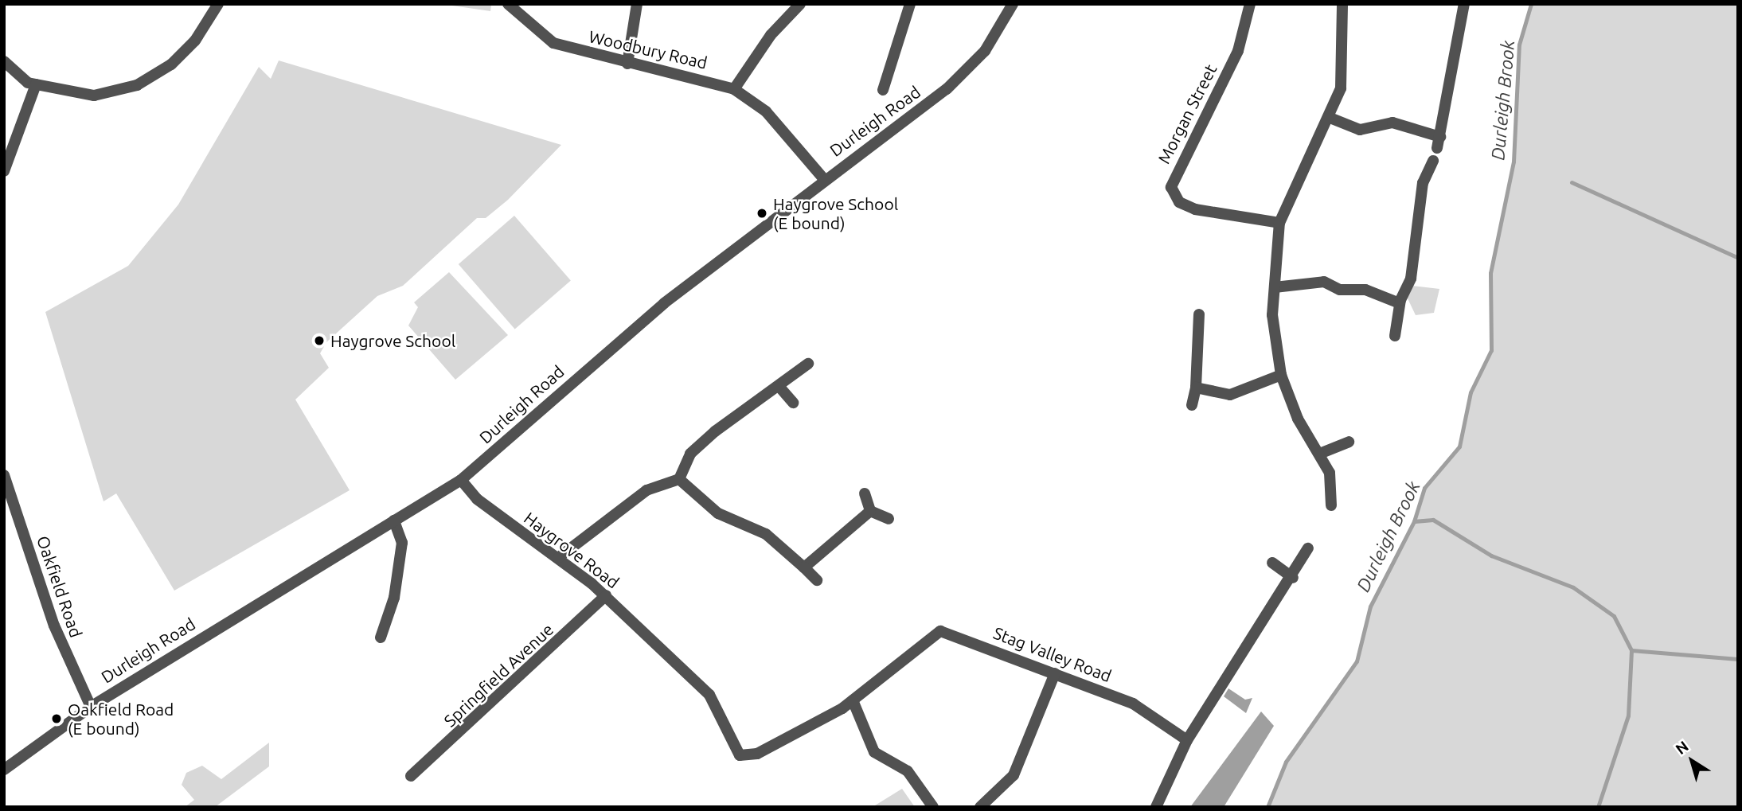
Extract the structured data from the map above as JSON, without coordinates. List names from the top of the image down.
{
  "streets": {
    "street": [
      "Woodbury Road",
      "Morgan Street",
      "Durleigh Road",
      "Haygrove Road",
      "Oakfield Road",
      "Stag Valley Road",
      "Springfield Avenue"
    ]
  },
  "crossings": [
    ["Woodbury Road", "Durleigh Road"],
    ["Durleigh Road", "Haygrove Road"],
    ["Durleigh Road", "Oakfield Road"],
    ["Haygrove Road", "Stag Valley Road"],
    ["Haygrove Road", "Springfield Avenue"]
  ],
  "water": ["Durleigh Brook"],
  "places": ["Haygrove School (E bound)", "Haygrove School", "Oakfield Road (E bound)"],
  "north": "top left"
}
